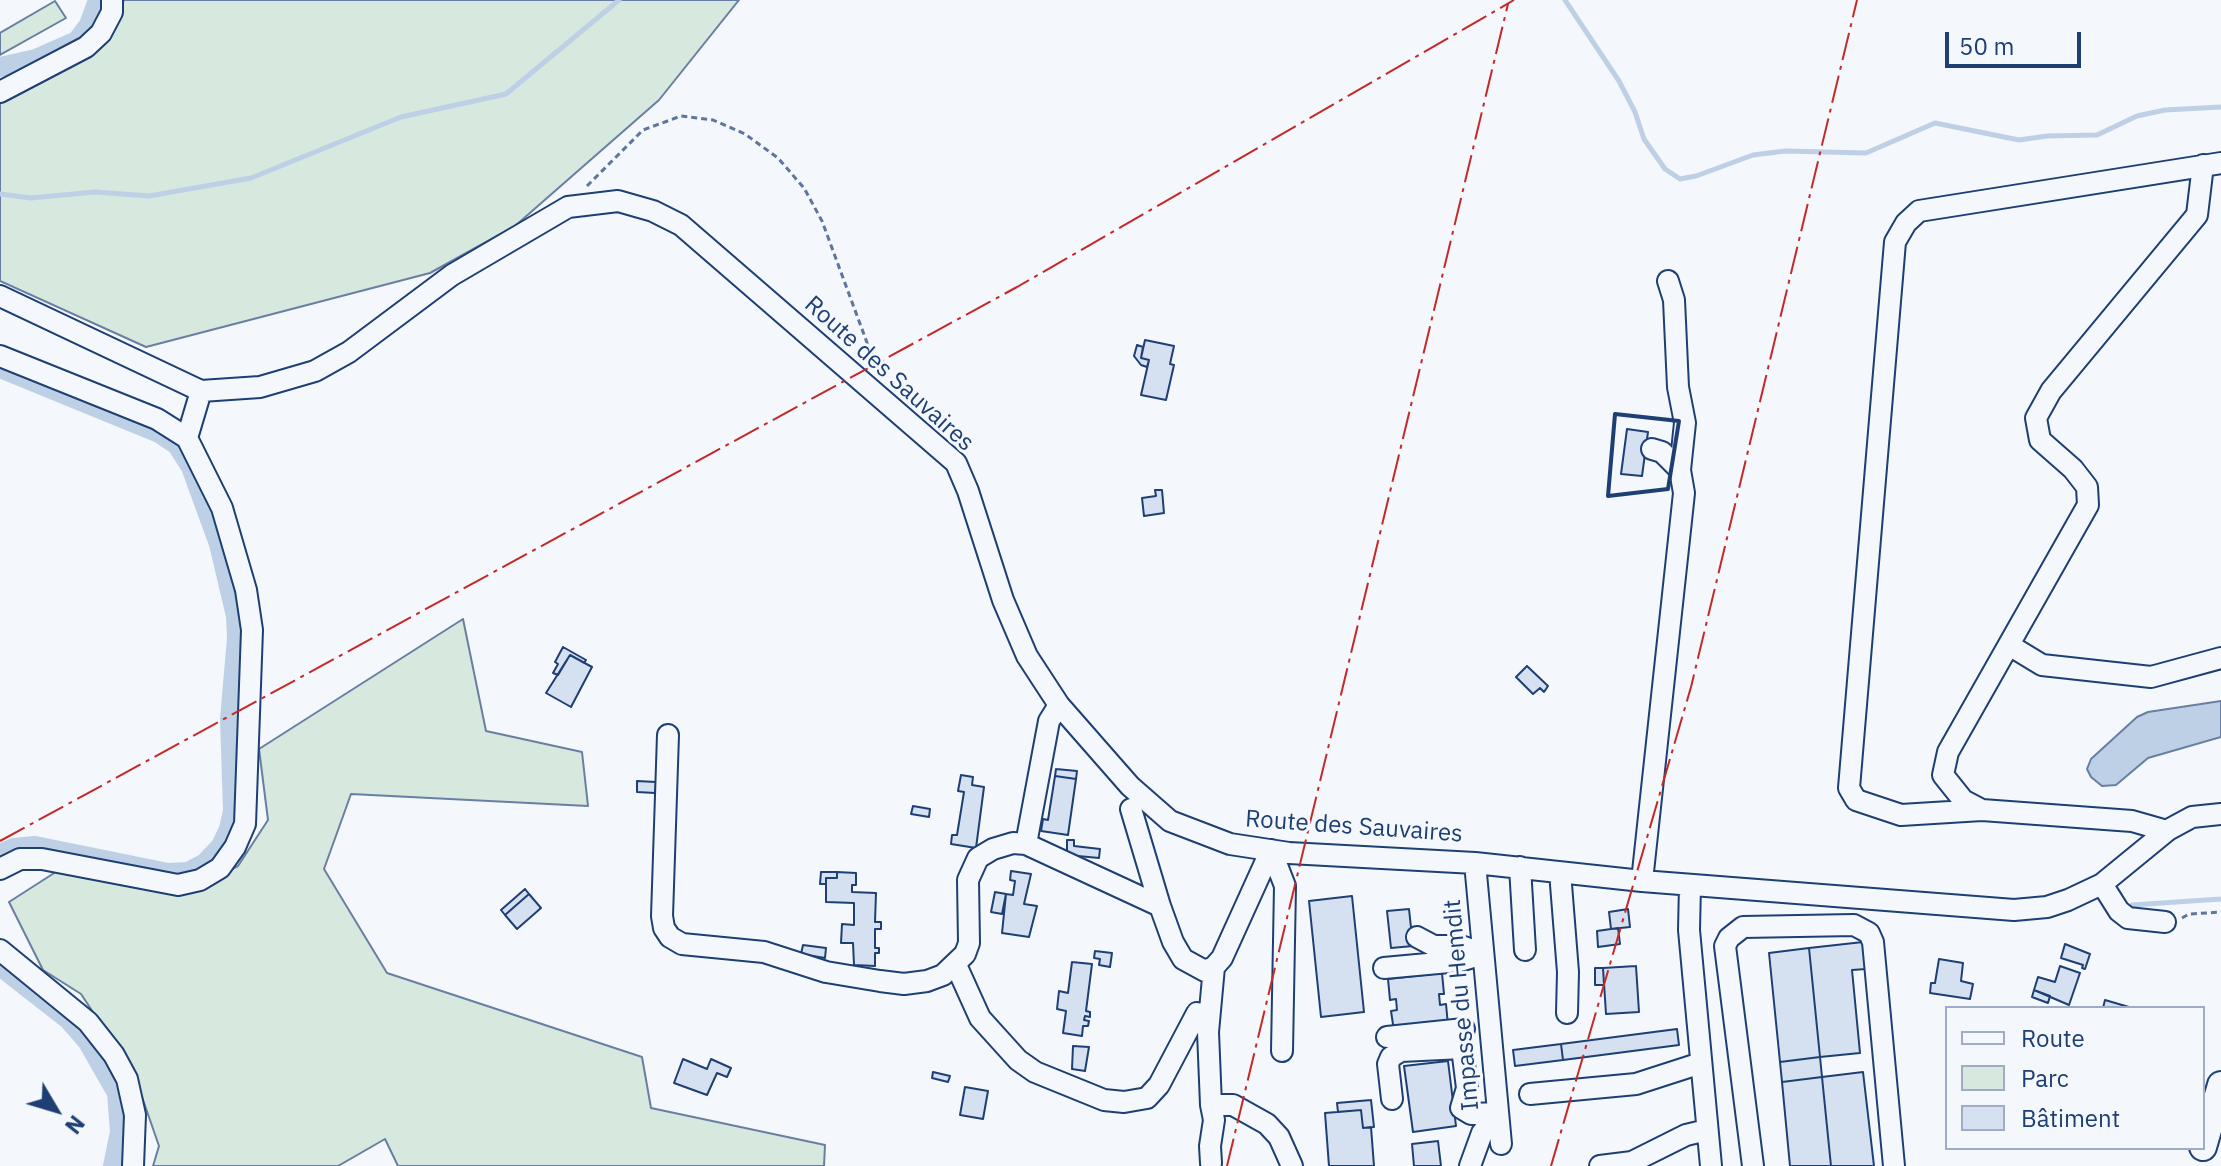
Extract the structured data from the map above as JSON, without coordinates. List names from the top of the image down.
{
  "streets": {
    "street": ["Route des Sauvaires", "Impasse du Hemdit"]
  },
  "crossings": [
    ["Route des Sauvaires", "Impasse du Hemdit"]
  ],
  "legend": ["Route", "Parc", "Bâtiment"],
  "scale_bar": "50 m",
  "north": "bottom right"
}
